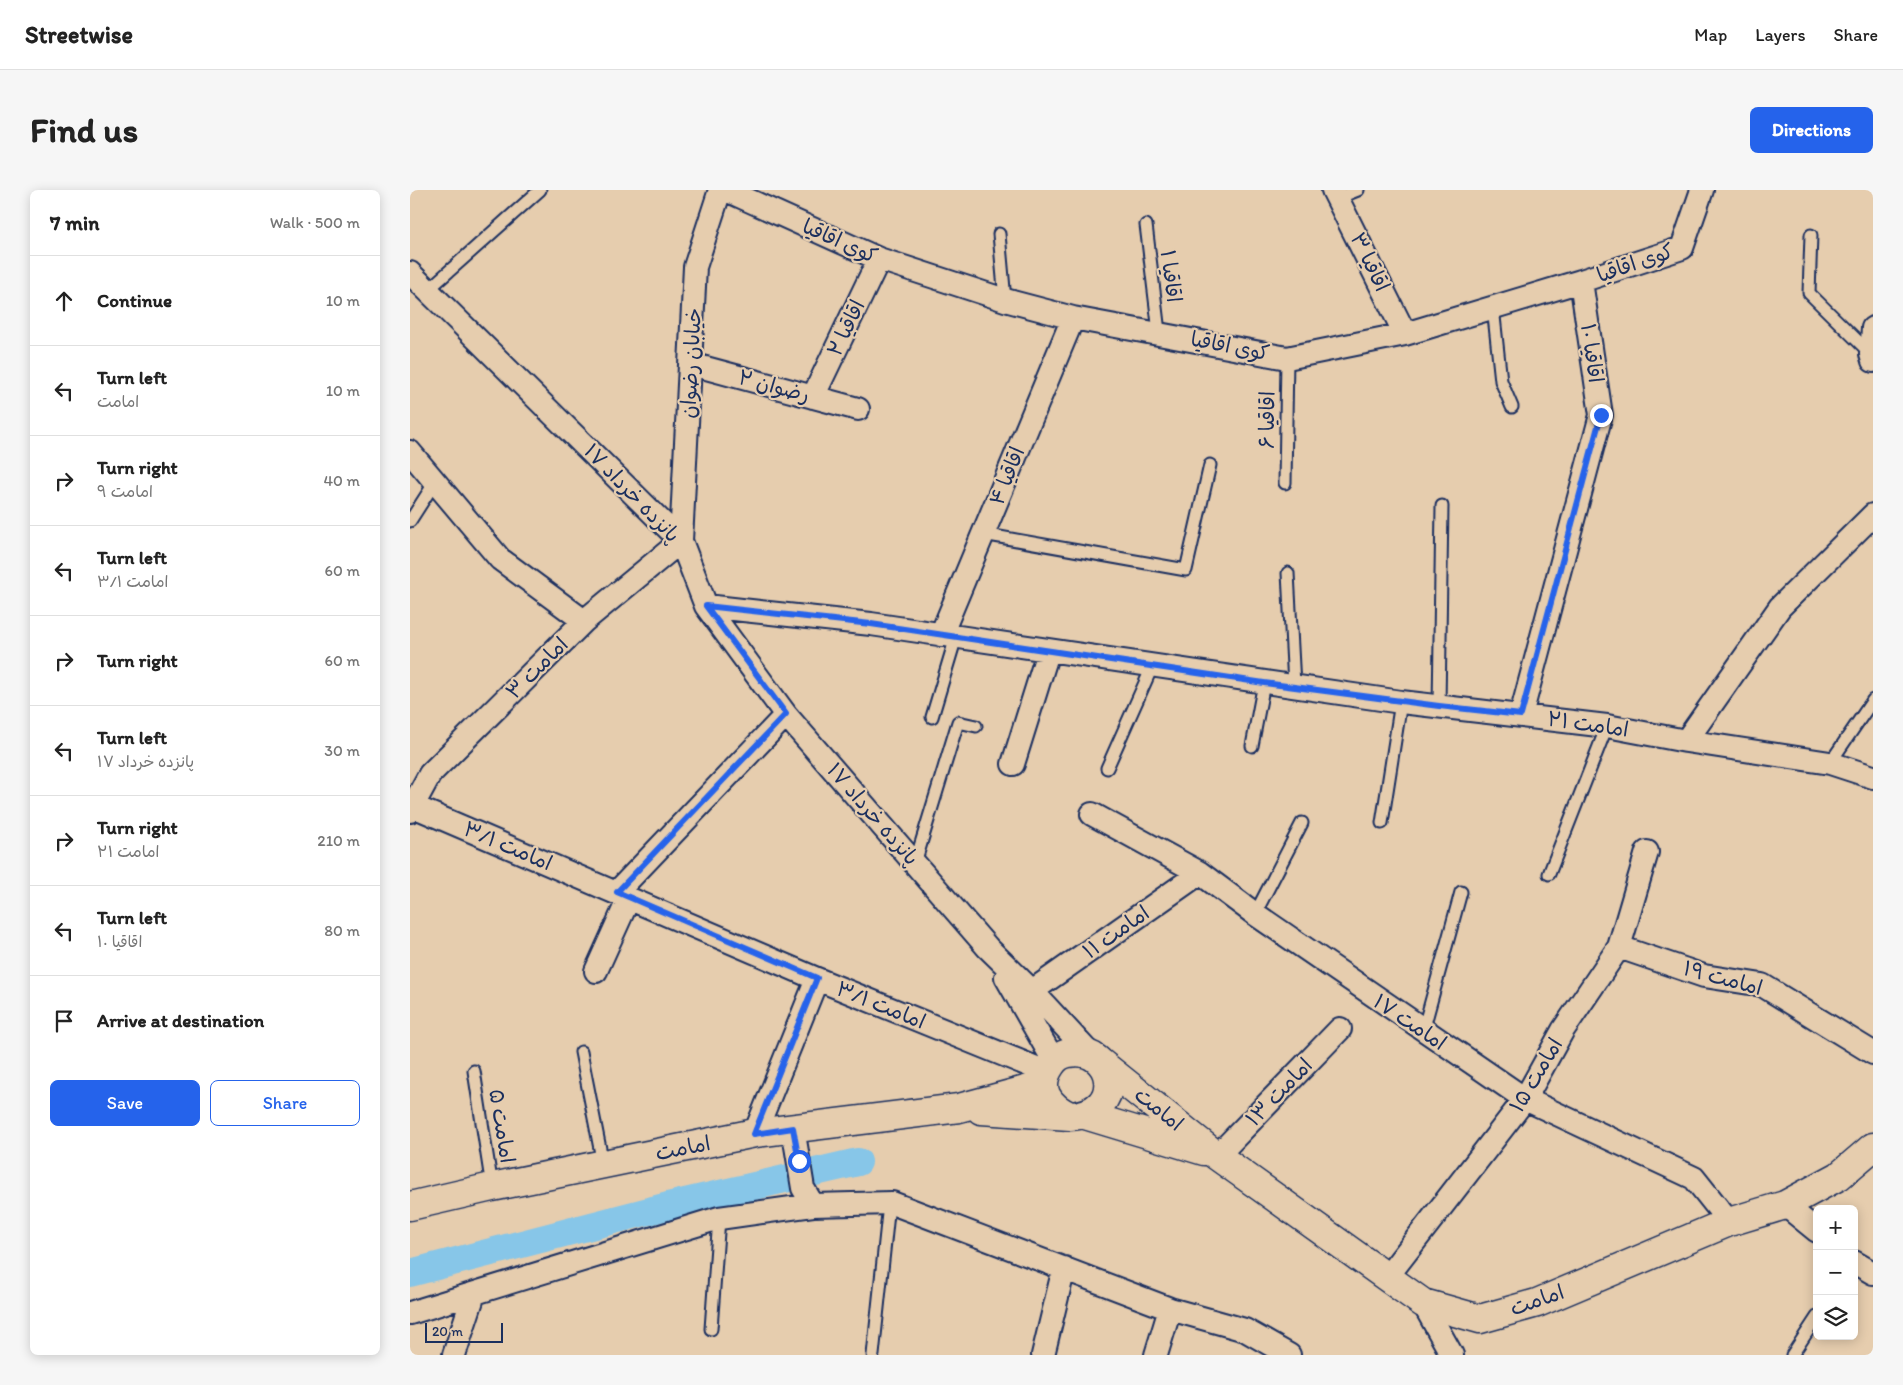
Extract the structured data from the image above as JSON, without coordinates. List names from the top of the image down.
{
  "streets": {
    "street": [
      "کوی اقاقیا",
      "اقاقیا ۳",
      "اقاقیا ۲",
      "اقاقیا ۱۰",
      "خیابان رضوان",
      "رضوان ۲",
      "اقاقیا ۴",
      "پانزده خرداد ۱۷",
      "امامت ۳",
      "امامت ۲۱",
      "امامت ۳/۱",
      "امامت ۱۱",
      "امامت ۱۹",
      "امامت ۱۷",
      "امامت ۱۵",
      "امامت ۱۳",
      "امامت"
    ],
    "lane": ["اقاقیا ۱", "اقاقیا ۶", "امامت ۵"]
  },
  "crossings": [
    ["کوی اقاقیا", "اقاقیا ۳"],
    ["کوی اقاقیا", "اقاقیا ۱"],
    ["کوی اقاقیا", "اقاقیا ۲"],
    ["کوی اقاقیا", "اقاقیا ۱۰"],
    ["کوی اقاقیا", "اقاقیا ۶"],
    ["کوی اقاقیا", "اقاقیا ۴"],
    ["اقاقیا ۲", "رضوان ۲"],
    ["اقاقیا ۱۰", "امامت ۲۱"],
    ["خیابان رضوان", "رضوان ۲"],
    ["خیابان رضوان", "پانزده خرداد ۱۷"],
    ["خیابان رضوان", "امامت ۳"],
    ["اقاقیا ۴", "امامت ۲۱"],
    ["پانزده خرداد ۱۷", "امامت ۳"],
    ["پانزده خرداد ۱۷", "امامت ۲۱"],
    ["پانزده خرداد ۱۷", "امامت ۳/۱"],
    ["پانزده خرداد ۱۷", "امامت ۱۱"],
    ["پانزده خرداد ۱۷", "امامت"],
    ["امامت ۳", "امامت ۳/۱"],
    ["امامت ۳/۱", "امامت"],
    ["امامت ۱۱", "امامت ۱۷"],
    ["امامت ۱۹", "امامت ۱۵"],
    ["امامت ۱۷", "امامت ۱۵"],
    ["امامت ۱۷", "امامت"],
    ["امامت ۱۵", "امامت"],
    ["امامت ۱۳", "امامت"],
    ["امامت", "امامت ۵"]
  ],
  "scale_bar": "20 m",
  "page": {
    "header": "Streetwise",
    "nav": ["Map", "Layers", "Share"],
    "buttons": [
      "Directions",
      ["Save", "Share"]
    ],
    "title": "Find us",
    "heading": ["7 min", "Walk · 500 m"],
    "list": [
      ["Continue", "10 m"],
      ["Turn left", "امامت", "10 m"],
      ["Turn right", "امامت ۹", "40 m"],
      ["Turn left", "امامت ۳/۱", "60 m"],
      ["Turn right", "60 m"],
      ["Turn left", "پانزده خرداد ۱۷", "30 m"],
      ["Turn right", "امامت ۲۱", "210 m"],
      ["Turn left", "اقاقیا ۱۰", "80 m"],
      "Arrive at destination"
    ],
    "map_buttons": ["+", "−"],
    "scale": "20 m"
  }
}
